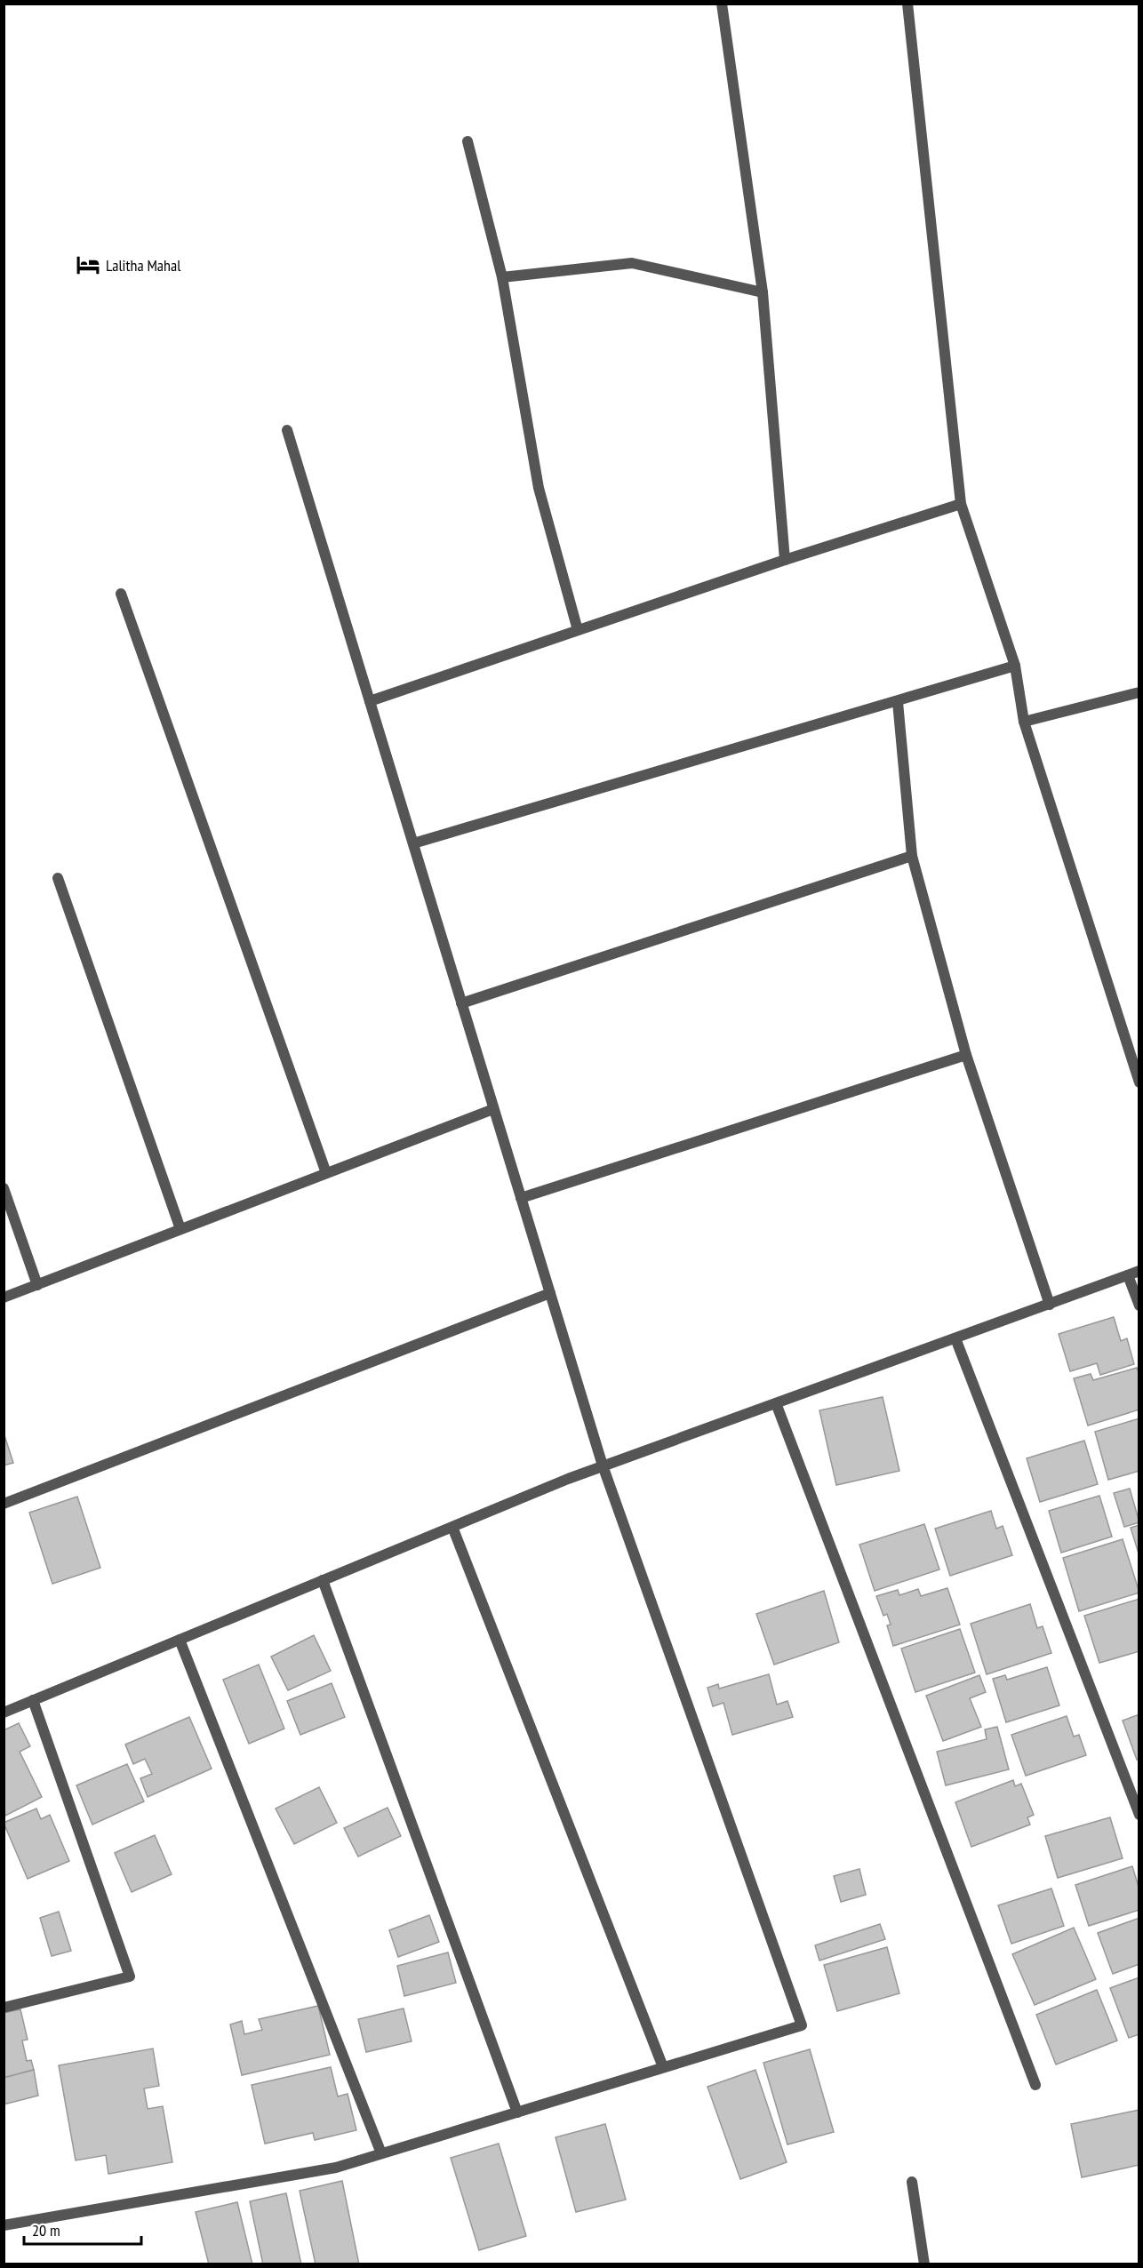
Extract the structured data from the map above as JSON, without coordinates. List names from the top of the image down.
{
  "places": {
    "hotel": ["Lalitha Mahal"]
  },
  "scale_bar": "20 m"
}
